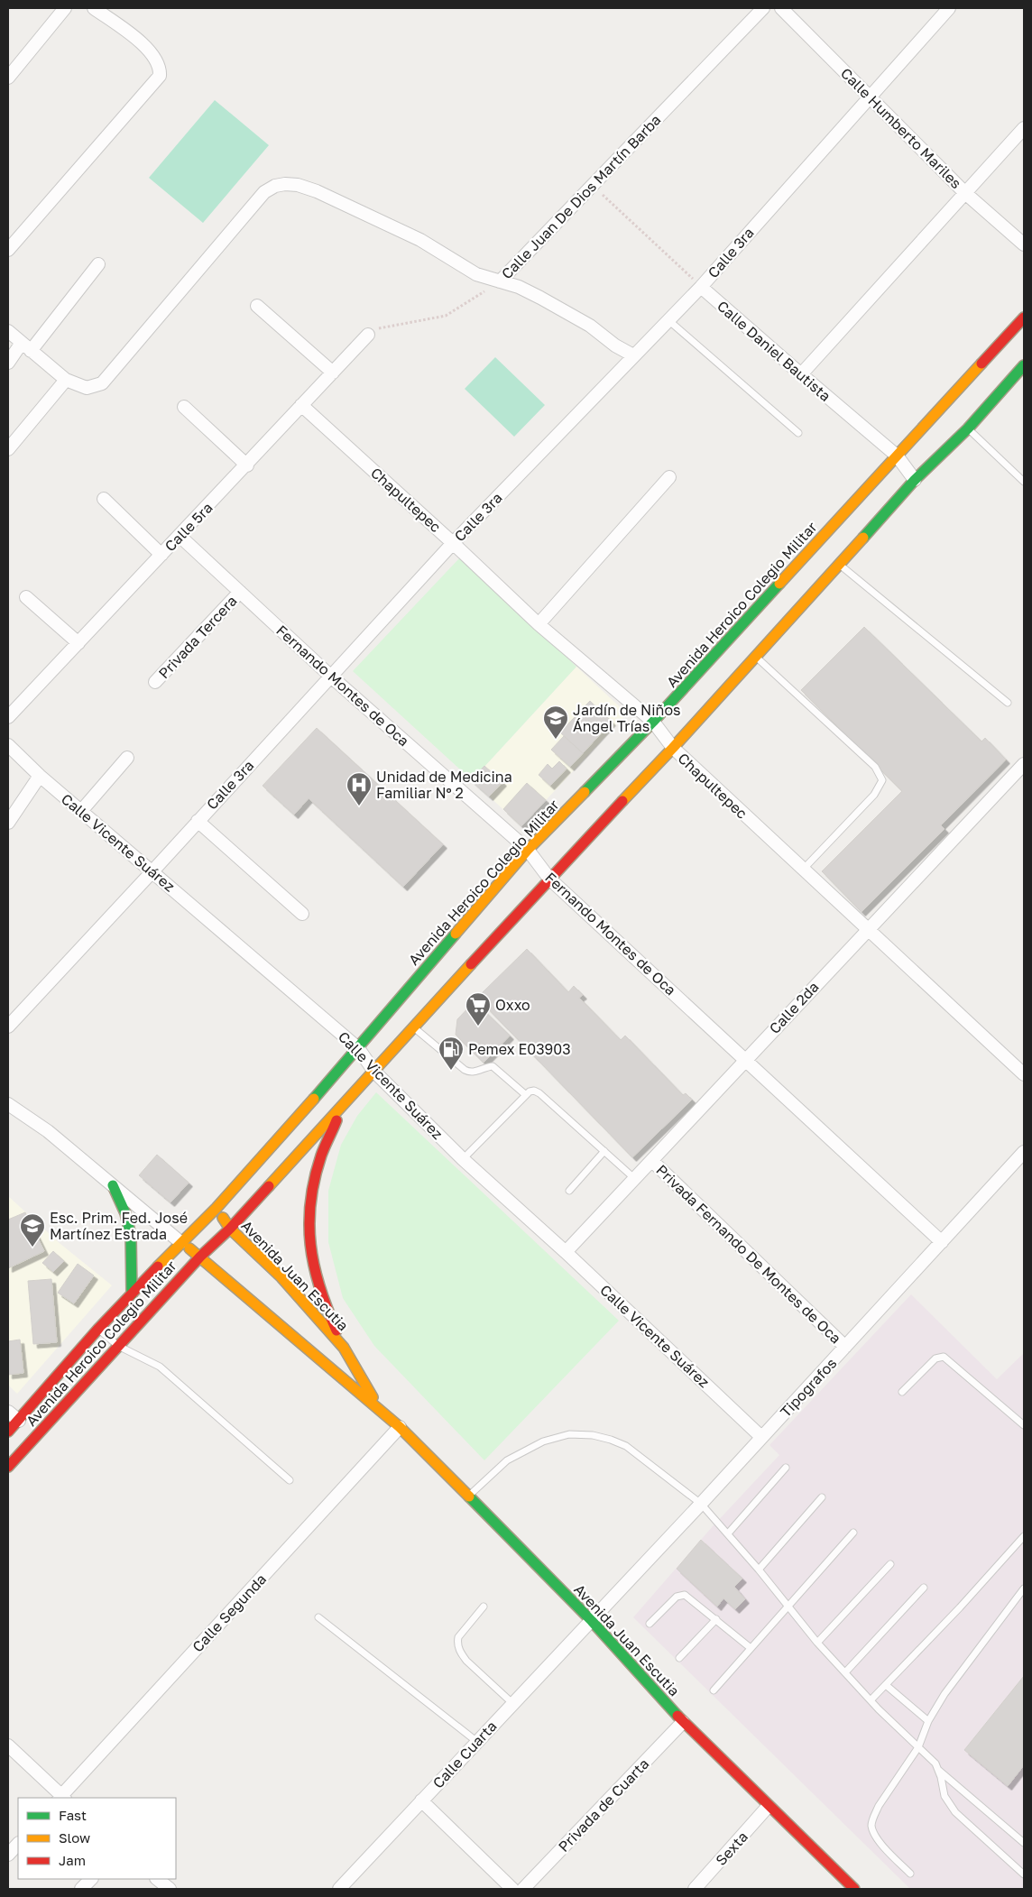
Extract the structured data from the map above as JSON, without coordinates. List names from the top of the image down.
{
  "streets": {
    "main road": ["Avenida Heroico Colegio Militar", "Avenida Juan Escutia"],
    "street": [
      "Calle Humberto Mariles",
      "Calle Juan De Dios Martín Barba",
      "Calle 3ra",
      "Calle Daniel Bautista",
      "Chapultepec",
      "Calle 5ra",
      "Privada Tercera",
      "Fernando Montes de Oca",
      "Calle Vicente Suárez",
      "Calle 2da",
      "Privada Fernando De Montes de Oca",
      "Tipografos",
      "Calle Segunda",
      "Calle Cuarta",
      "Privada de Cuarta",
      "Sexta"
    ]
  },
  "crossings": [
    ["Calle Humberto Mariles", "Calle 3ra"],
    ["Calle Juan De Dios Martín Barba", "Calle 5ra"],
    ["Calle 3ra", "Calle Daniel Bautista"],
    ["Calle 3ra", "Chapultepec"],
    ["Calle 3ra", "Fernando Montes de Oca"],
    ["Calle 3ra", "Calle Vicente Suárez"],
    ["Calle Daniel Bautista", "Avenida Heroico Colegio Militar"],
    ["Chapultepec", "Calle 5ra"],
    ["Chapultepec", "Avenida Heroico Colegio Militar"],
    ["Chapultepec", "Calle 2da"],
    ["Calle 5ra", "Fernando Montes de Oca"],
    ["Avenida Heroico Colegio Militar", "Fernando Montes de Oca"],
    ["Avenida Heroico Colegio Militar", "Calle Vicente Suárez"],
    ["Avenida Heroico Colegio Militar", "Avenida Juan Escutia"],
    ["Privada Tercera", "Fernando Montes de Oca"],
    ["Fernando Montes de Oca", "Calle 2da"],
    ["Fernando Montes de Oca", "Tipografos"],
    ["Calle Vicente Suárez", "Calle 2da"],
    ["Calle Vicente Suárez", "Tipografos"],
    ["Calle 2da", "Privada Fernando De Montes de Oca"],
    ["Privada Fernando De Montes de Oca", "Tipografos"],
    ["Avenida Juan Escutia", "Tipografos"],
    ["Avenida Juan Escutia", "Calle Segunda"],
    ["Avenida Juan Escutia", "Calle Cuarta"],
    ["Avenida Juan Escutia", "Privada de Cuarta"],
    ["Avenida Juan Escutia", "Sexta"],
    ["Tipografos", "Calle Cuarta"]
  ],
  "places": {
    "school or university": ["Jardín de Niños Ángel Trías", "Esc. Prim. Fed. José Martínez Estrada"],
    "hospital": ["Unidad de Medicina Familiar Nº 2"],
    "supermarket": ["Oxxo"],
    "fuel station": ["Pemex E03903"]
  },
  "legend": ["Fast", "Slow", "Jam"]
}
